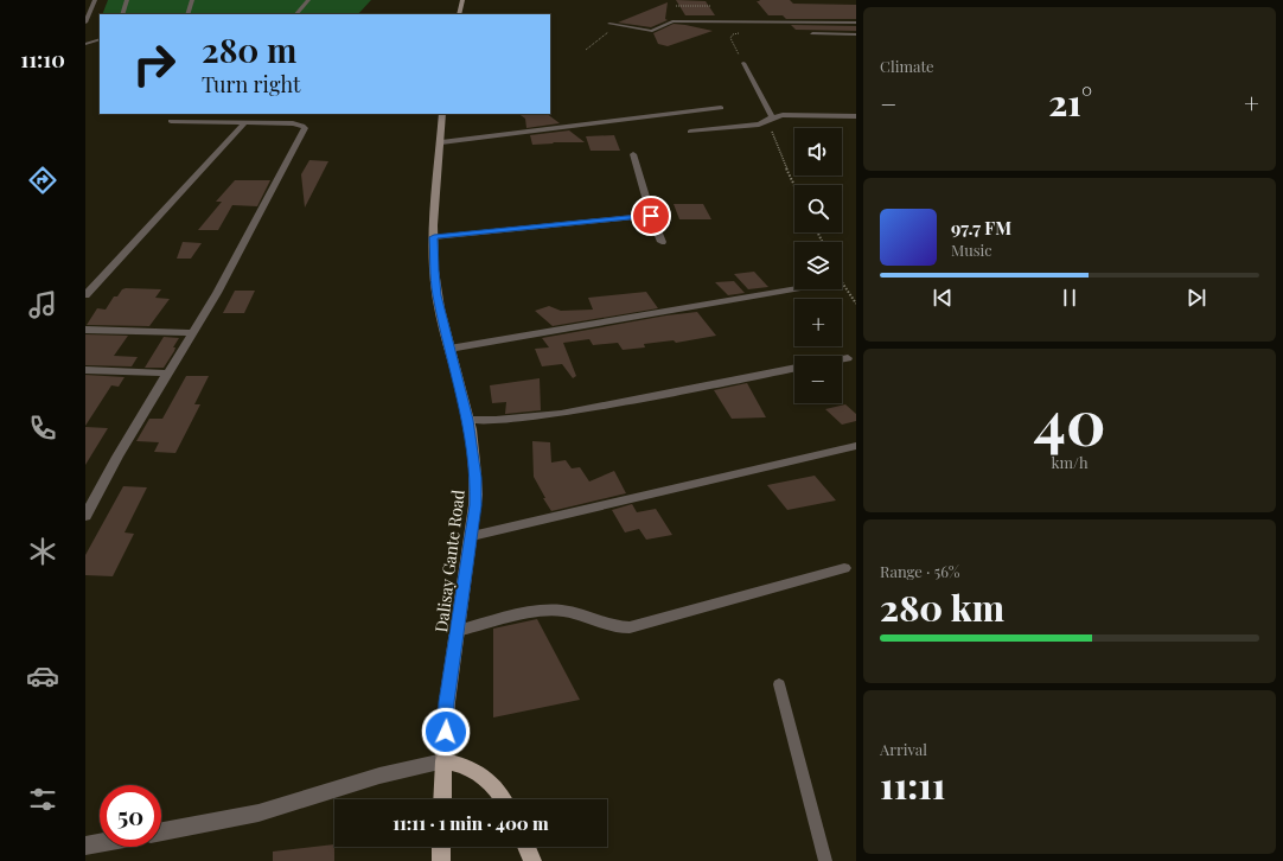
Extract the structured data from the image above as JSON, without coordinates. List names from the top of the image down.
{
  "streets": {
    "main road": ["Dalisay Gante Road"]
  },
  "page": {
    "tabs": "11:10",
    "tile": [
      "Climate",
      ["40", "km/h"],
      ["Range · 56%", "280 km"],
      ["Arrival", "11:11"]
    ],
    "turn": ["280 m", "Turn right"],
    "heat": ["−", "21°", "+"],
    "map_buttons": ["+", "−"],
    "song": ["97.7 FM", "Music"],
    "limit": "50",
    "trip": "11:11 · 1 min · 400 m"
  }
}
